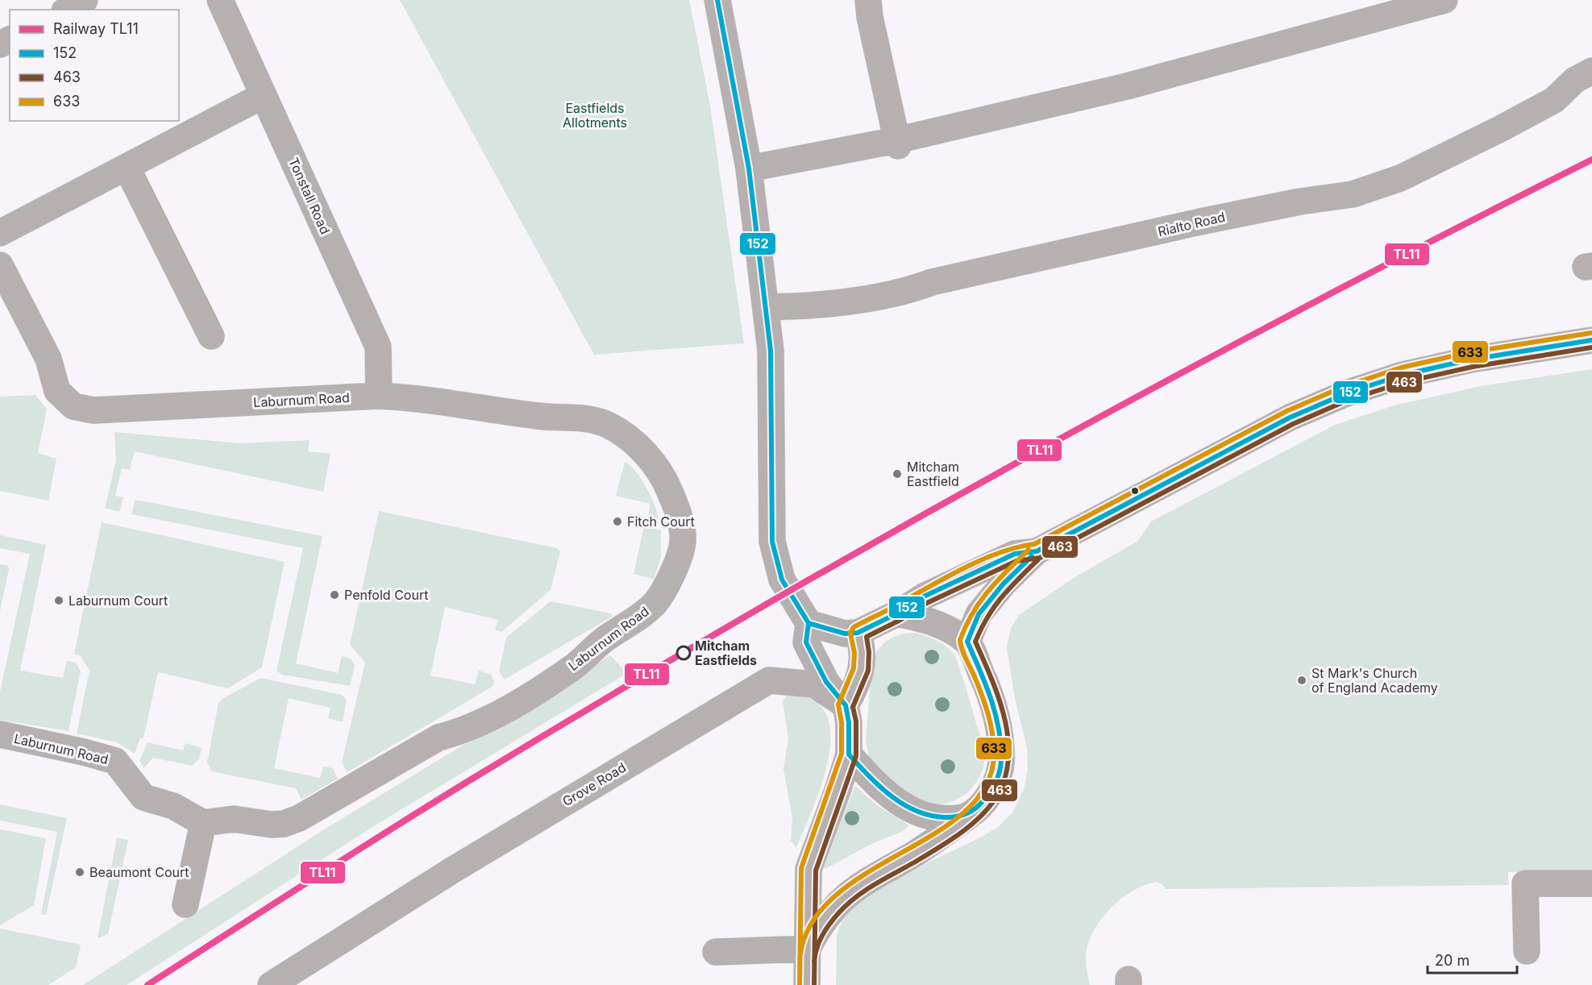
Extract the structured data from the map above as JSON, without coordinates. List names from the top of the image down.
{
  "streets": {
    "street": [
      "Tonstall Road",
      "Rialto Road",
      "Laburnum Road",
      "Grove Road"
    ]
  },
  "crossings": [
    ["Tonstall Road", "Laburnum Road"]
  ],
  "parks": ["Eastfields Allotments"],
  "places": [
    "Mitcham Eastfield",
    "Fitch Court",
    "Penfold Court",
    "Laburnum Court",
    "Mitcham Eastfields",
    "St Mark's Church of England Academy",
    "Beaumont Court"
  ],
  "lines": [
    "transit line 152",
    "rail line TL11",
    "transit line 633",
    "transit line 463"
  ],
  "legend": [
    "Railway TL11",
    "152",
    "463",
    "633"
  ],
  "scale_bar": "20 m"
}
